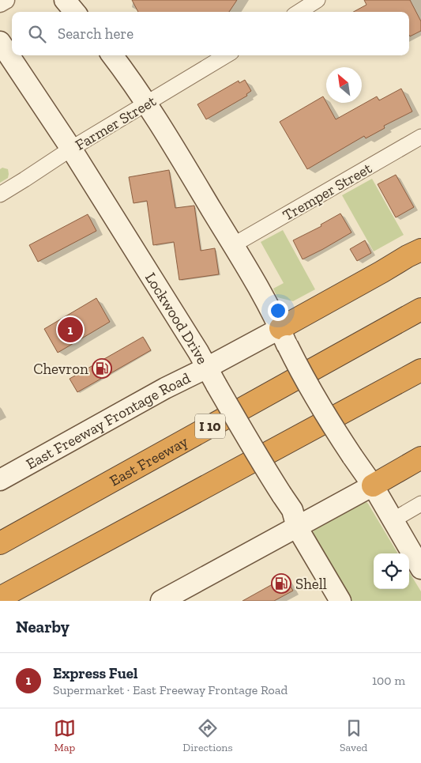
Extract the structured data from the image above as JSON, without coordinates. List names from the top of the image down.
{
  "streets": {
    "highway": ["I 10", "East Freeway"],
    "main road": ["Lockwood Drive", "East Freeway Frontage Road"],
    "street": ["Farmer Street", "Tremper Street"]
  },
  "crossings": [
    ["Farmer Street", "Lockwood Drive"],
    ["Lockwood Drive", "East Freeway Frontage Road"]
  ],
  "places": {
    "fuel station": ["Chevron", "Shell"]
  },
  "north": "top left",
  "page": {
    "search": "Search here",
    "pins": "1",
    "heading": "Nearby",
    "list": [
      {
        "mark": "1",
        "name": "Express Fuel",
        "note": "Supermarket · East Freeway Frontage Road",
        "value": "100 m"
      }
    ],
    "nav": ["Map", "Directions", "Saved"]
  }
}
